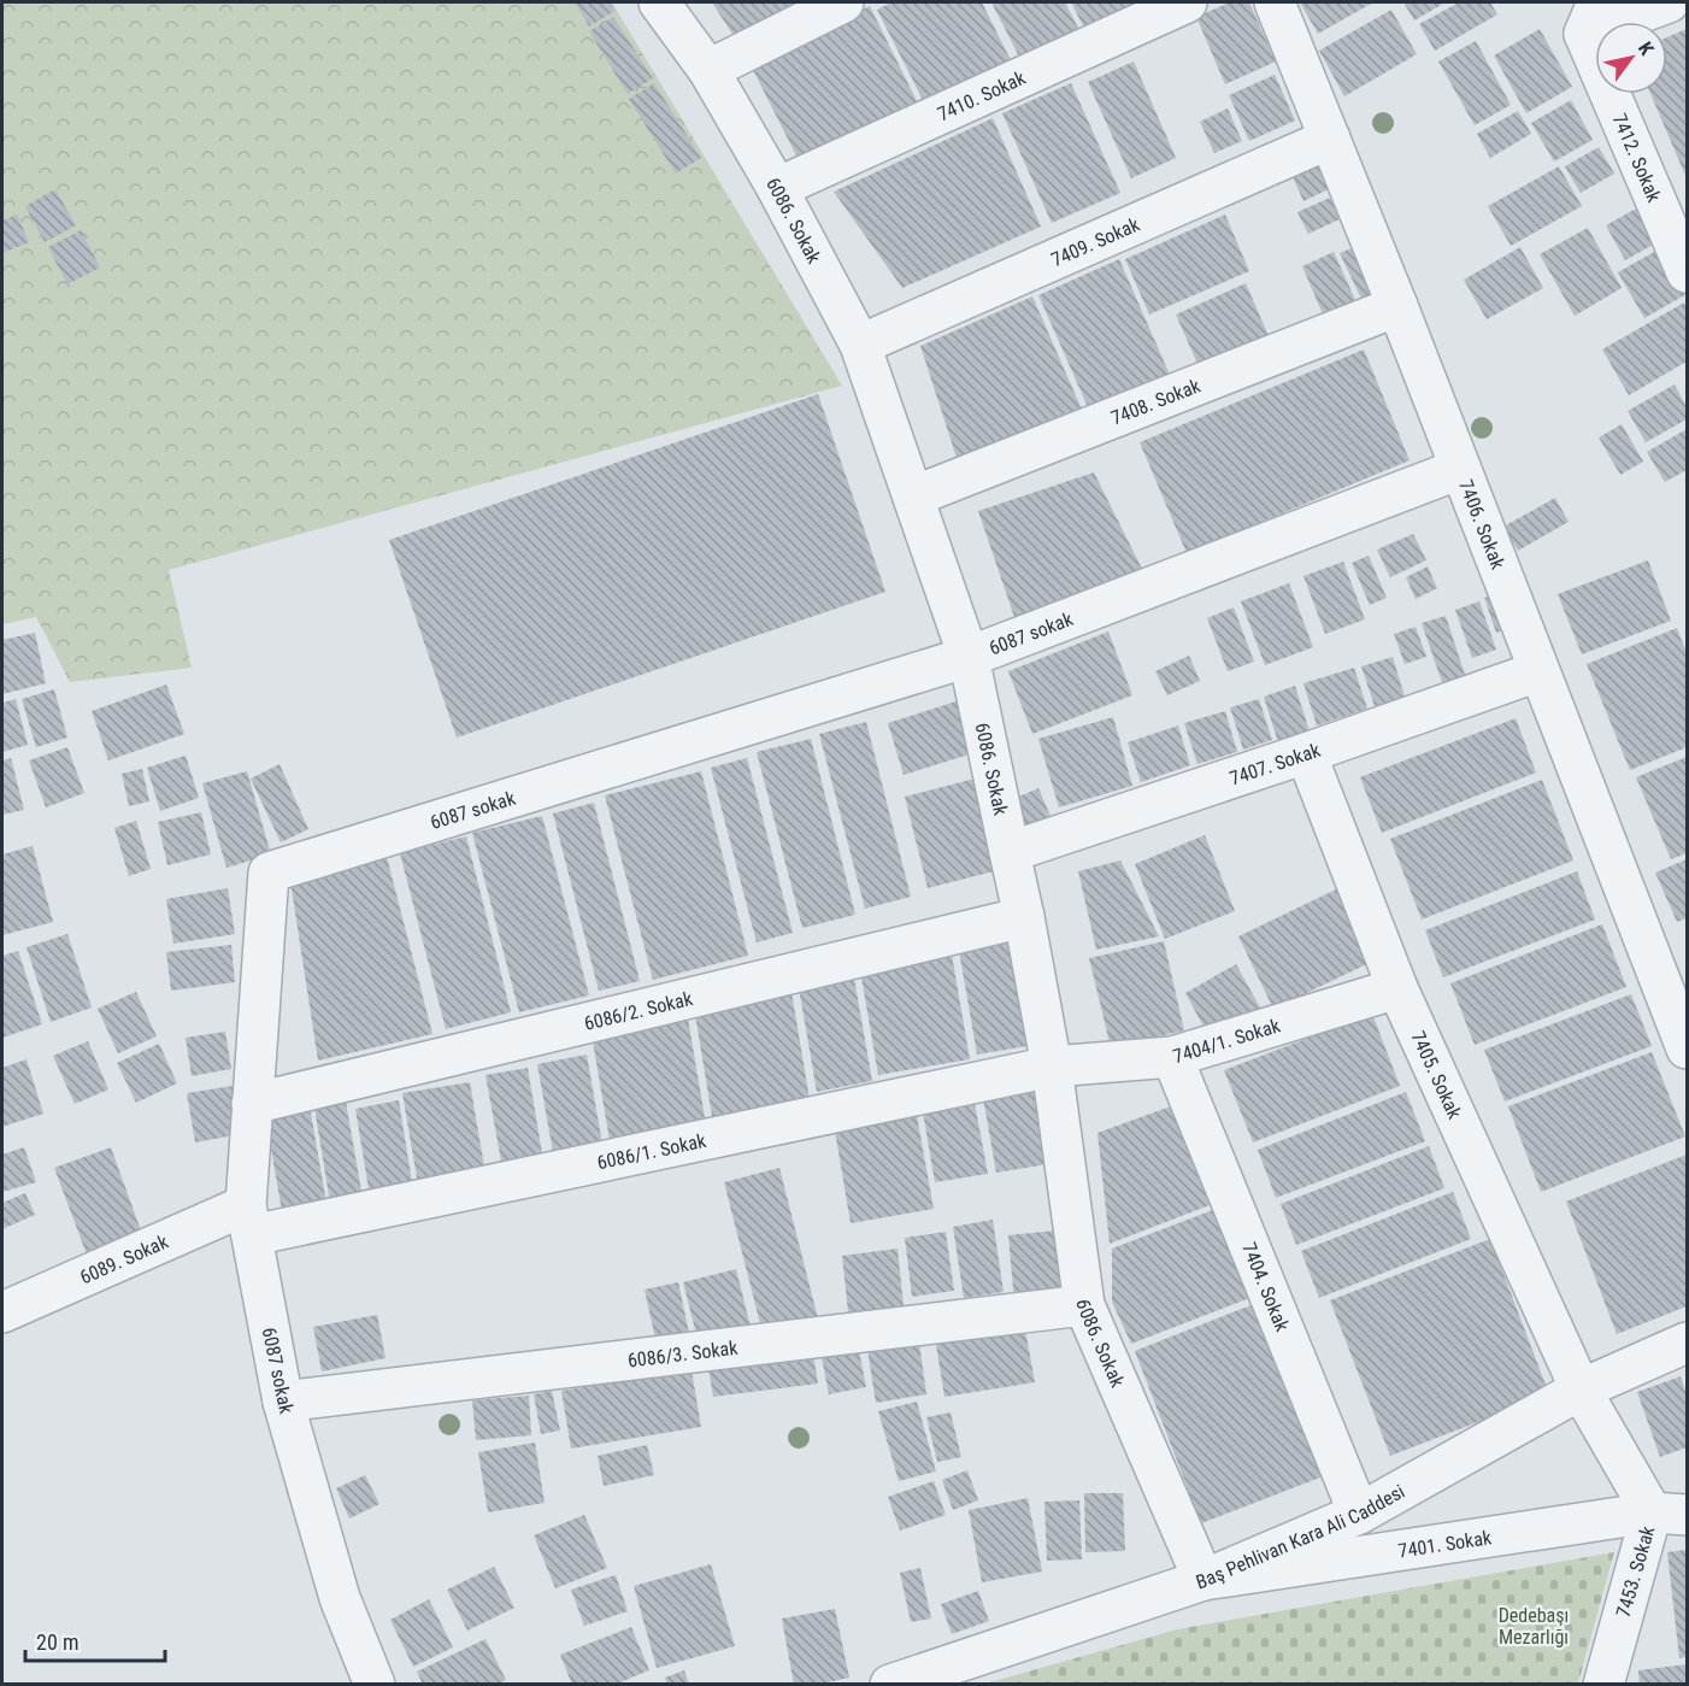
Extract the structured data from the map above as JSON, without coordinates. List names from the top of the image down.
{
  "streets": {
    "street": [
      "7410. Sokak",
      "7412. Sokak",
      "6086. Sokak",
      "7409. Sokak",
      "7408. Sokak",
      "7406. Sokak",
      "6087 sokak",
      "7407. Sokak",
      "6086/2. Sokak",
      "7404/1. Sokak",
      "7405. Sokak",
      "6086/1. Sokak",
      "6089. Sokak",
      "7404. Sokak",
      "6086/3. Sokak",
      "Baş Pehlivan Kara Ali Caddesi",
      "7401. Sokak",
      "7453. Sokak"
    ]
  },
  "crossings": [
    ["7410. Sokak", "6086. Sokak"],
    ["6086. Sokak", "7409. Sokak"],
    ["6086. Sokak", "7408. Sokak"],
    ["6086. Sokak", "6087 sokak"],
    ["6086. Sokak", "7407. Sokak"],
    ["6086. Sokak", "6086/2. Sokak"],
    ["6086. Sokak", "7404/1. Sokak"],
    ["6086. Sokak", "6086/1. Sokak"],
    ["6086. Sokak", "6086/3. Sokak"],
    ["6086. Sokak", "Baş Pehlivan Kara Ali Caddesi"],
    ["6086. Sokak", "7401. Sokak"],
    ["7409. Sokak", "7406. Sokak"],
    ["7408. Sokak", "7406. Sokak"],
    ["7406. Sokak", "6087 sokak"],
    ["7406. Sokak", "7407. Sokak"],
    ["6087 sokak", "6086/2. Sokak"],
    ["6087 sokak", "6086/1. Sokak"],
    ["6087 sokak", "6089. Sokak"],
    ["6087 sokak", "6086/3. Sokak"],
    ["7407. Sokak", "7405. Sokak"],
    ["7404/1. Sokak", "7405. Sokak"],
    ["7404/1. Sokak", "6086/1. Sokak"],
    ["7404/1. Sokak", "7404. Sokak"],
    ["7405. Sokak", "Baş Pehlivan Kara Ali Caddesi"],
    ["7405. Sokak", "7453. Sokak"],
    ["6086/1. Sokak", "6089. Sokak"],
    ["7404. Sokak", "Baş Pehlivan Kara Ali Caddesi"],
    ["Baş Pehlivan Kara Ali Caddesi", "7401. Sokak"],
    ["Baş Pehlivan Kara Ali Caddesi", "7453. Sokak"],
    ["7401. Sokak", "7453. Sokak"]
  ],
  "parks": ["Dedebaşı Mezarlığı"],
  "scale_bar": "20 m",
  "north": "top right"
}
